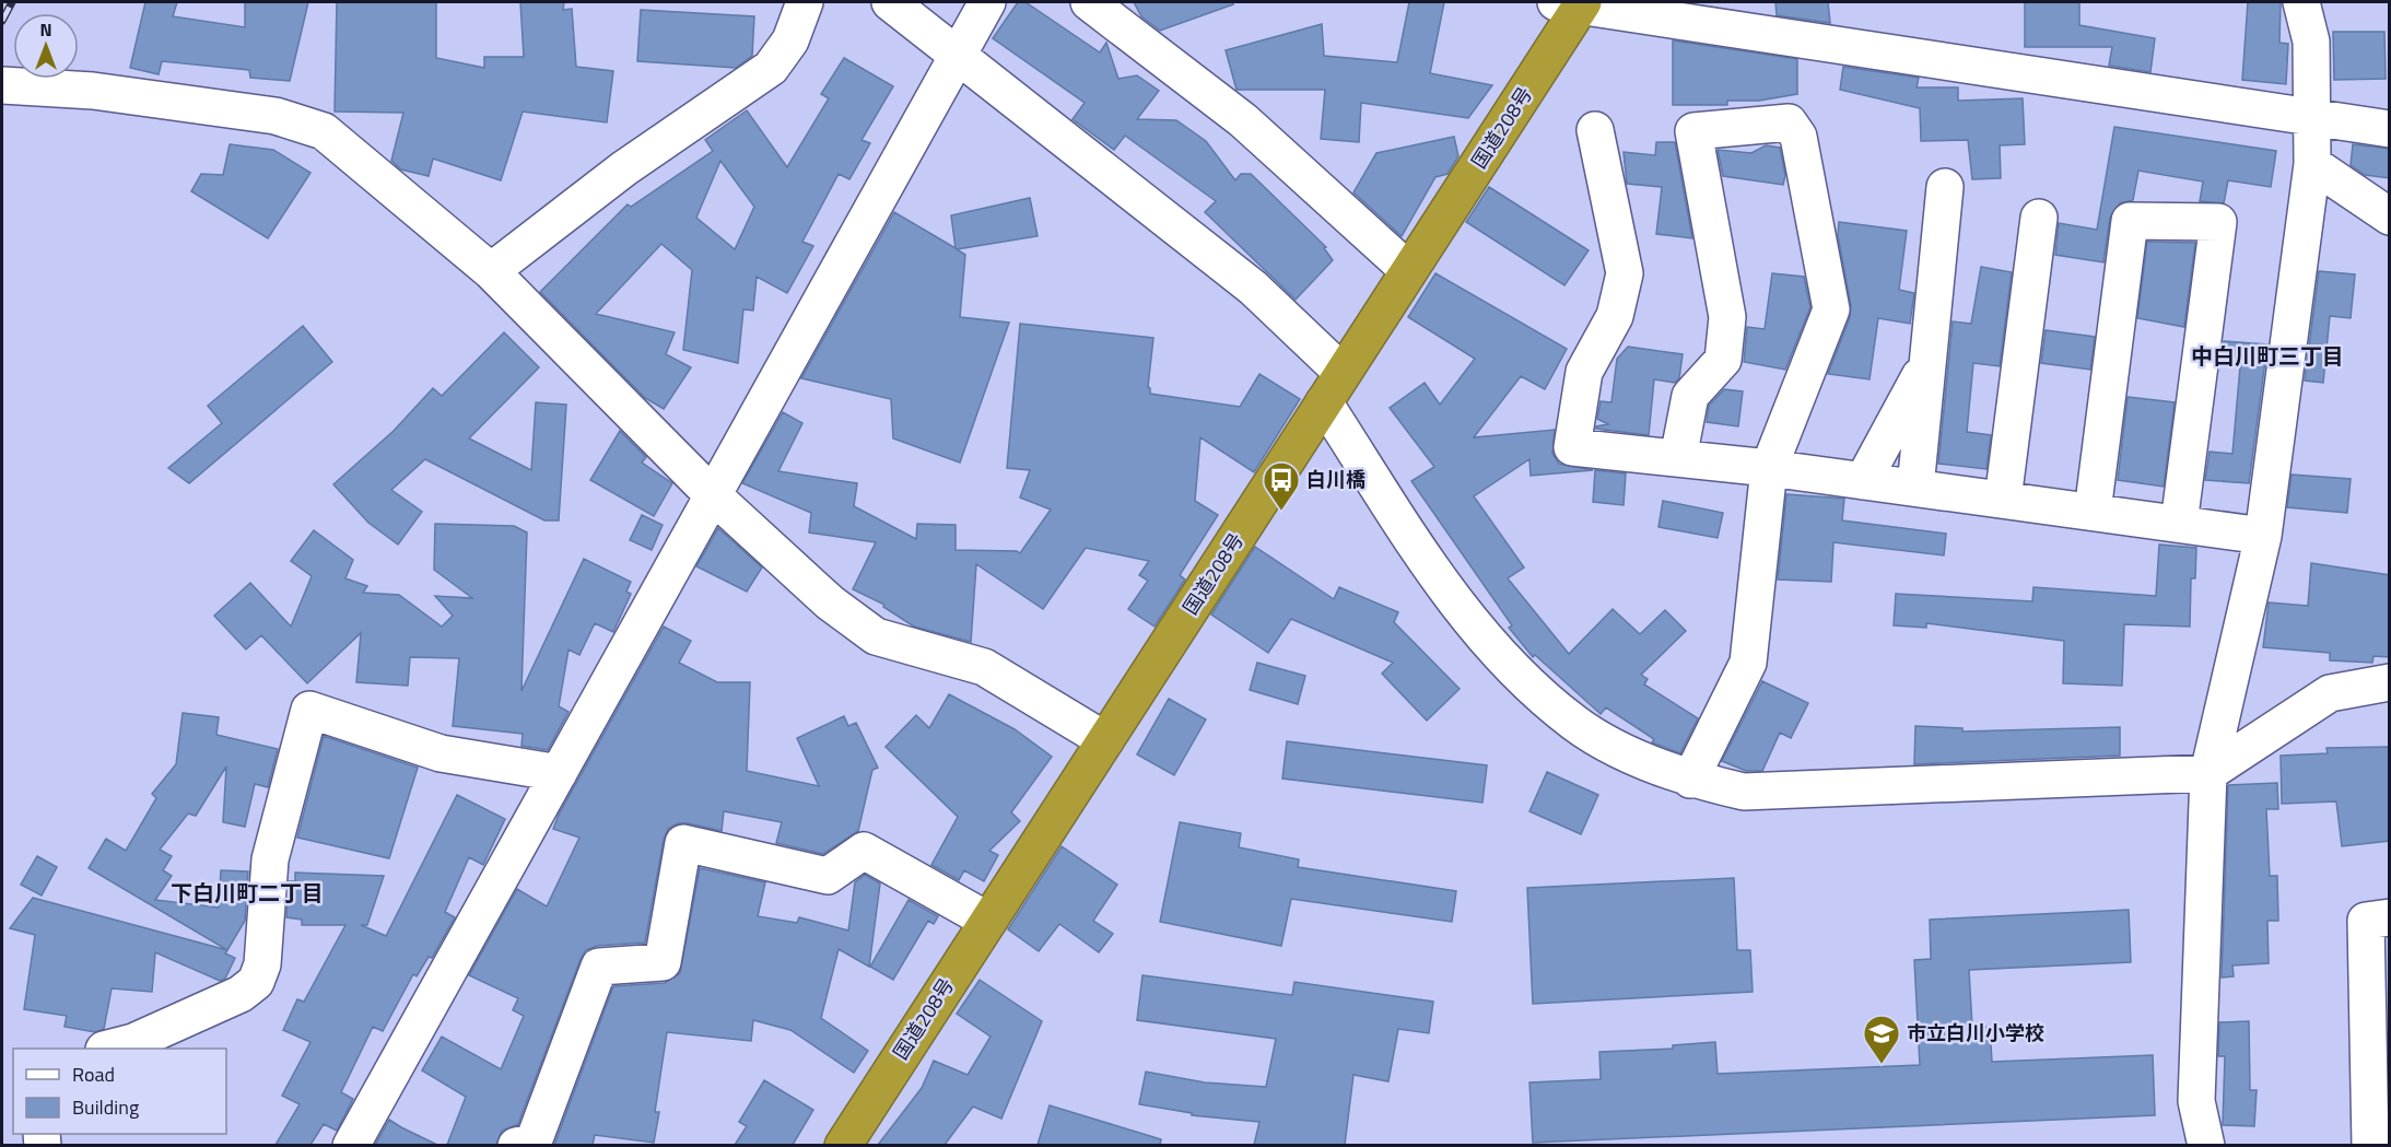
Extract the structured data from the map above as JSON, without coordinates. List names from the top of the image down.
{
  "streets": {
    "highway": ["国道208号"]
  },
  "districts": ["中白川町三丁目", "下白川町二丁目"],
  "places": {
    "bus stop": ["白川橋"],
    "school or university": ["市立白川小学校"]
  },
  "legend": ["Road", "Building"],
  "north": "top"
}
